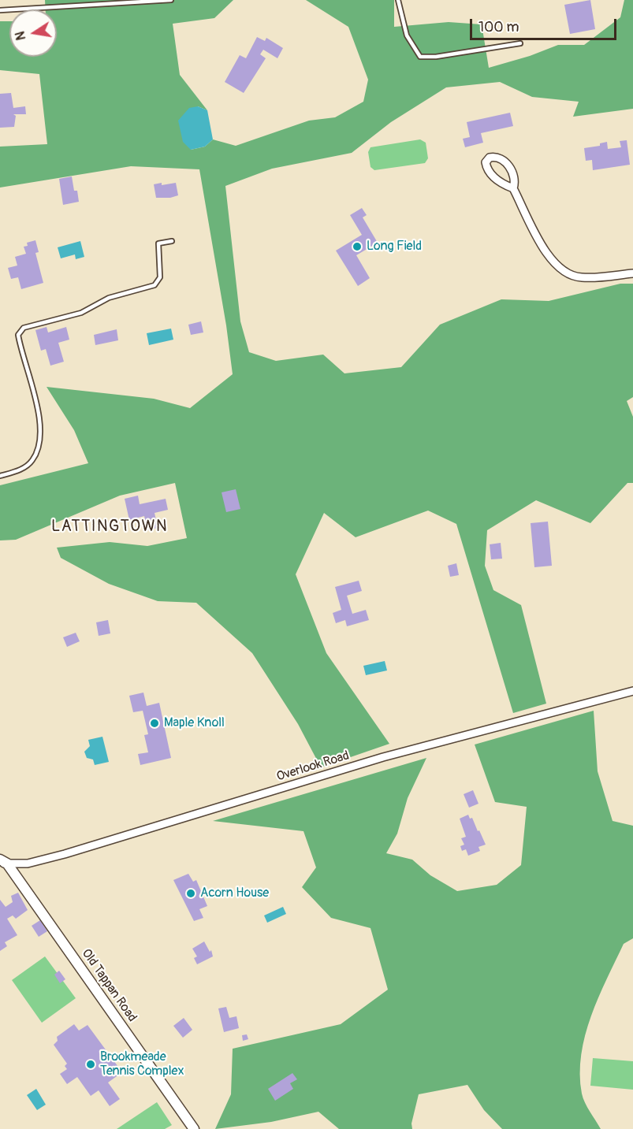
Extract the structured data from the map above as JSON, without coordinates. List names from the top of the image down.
{
  "streets": {
    "street": ["Overlook Road", "Old Tappan Road"]
  },
  "crossings": [
    ["Overlook Road", "Old Tappan Road"]
  ],
  "districts": ["LATTINGTOWN"],
  "places": [
    "Long Field",
    "Maple Knoll",
    "Acorn House",
    "Brookmeade Tennis Complex"
  ],
  "scale_bar": "100 m",
  "north": "left"
}
